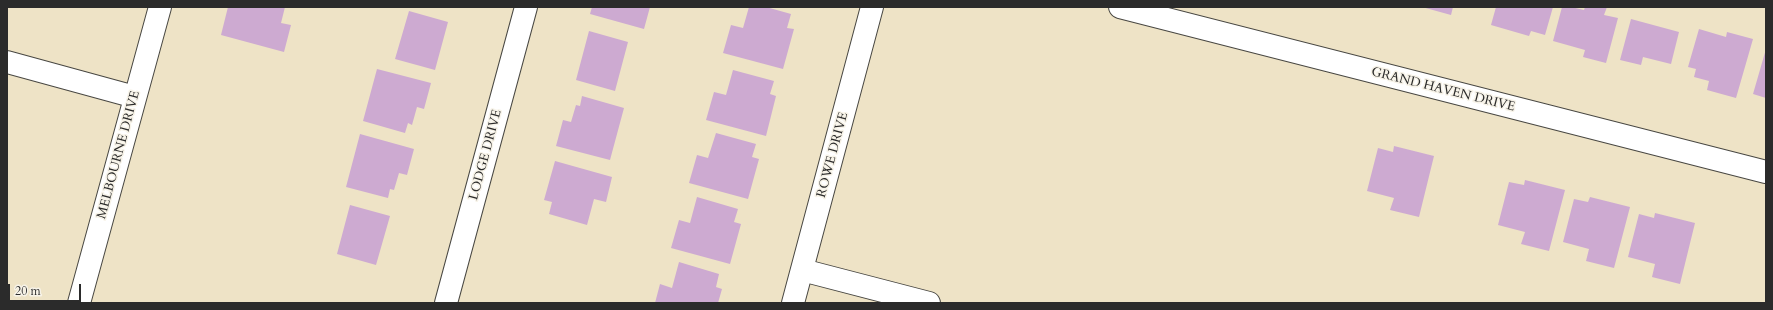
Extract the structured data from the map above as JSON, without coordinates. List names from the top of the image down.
{
  "streets": {
    "street": [
      "GRAND HAVEN DRIVE",
      "MELBOURNE DRIVE",
      "LODGE DRIVE",
      "ROWE DRIVE"
    ]
  },
  "scale_bar": "20 m"
}
